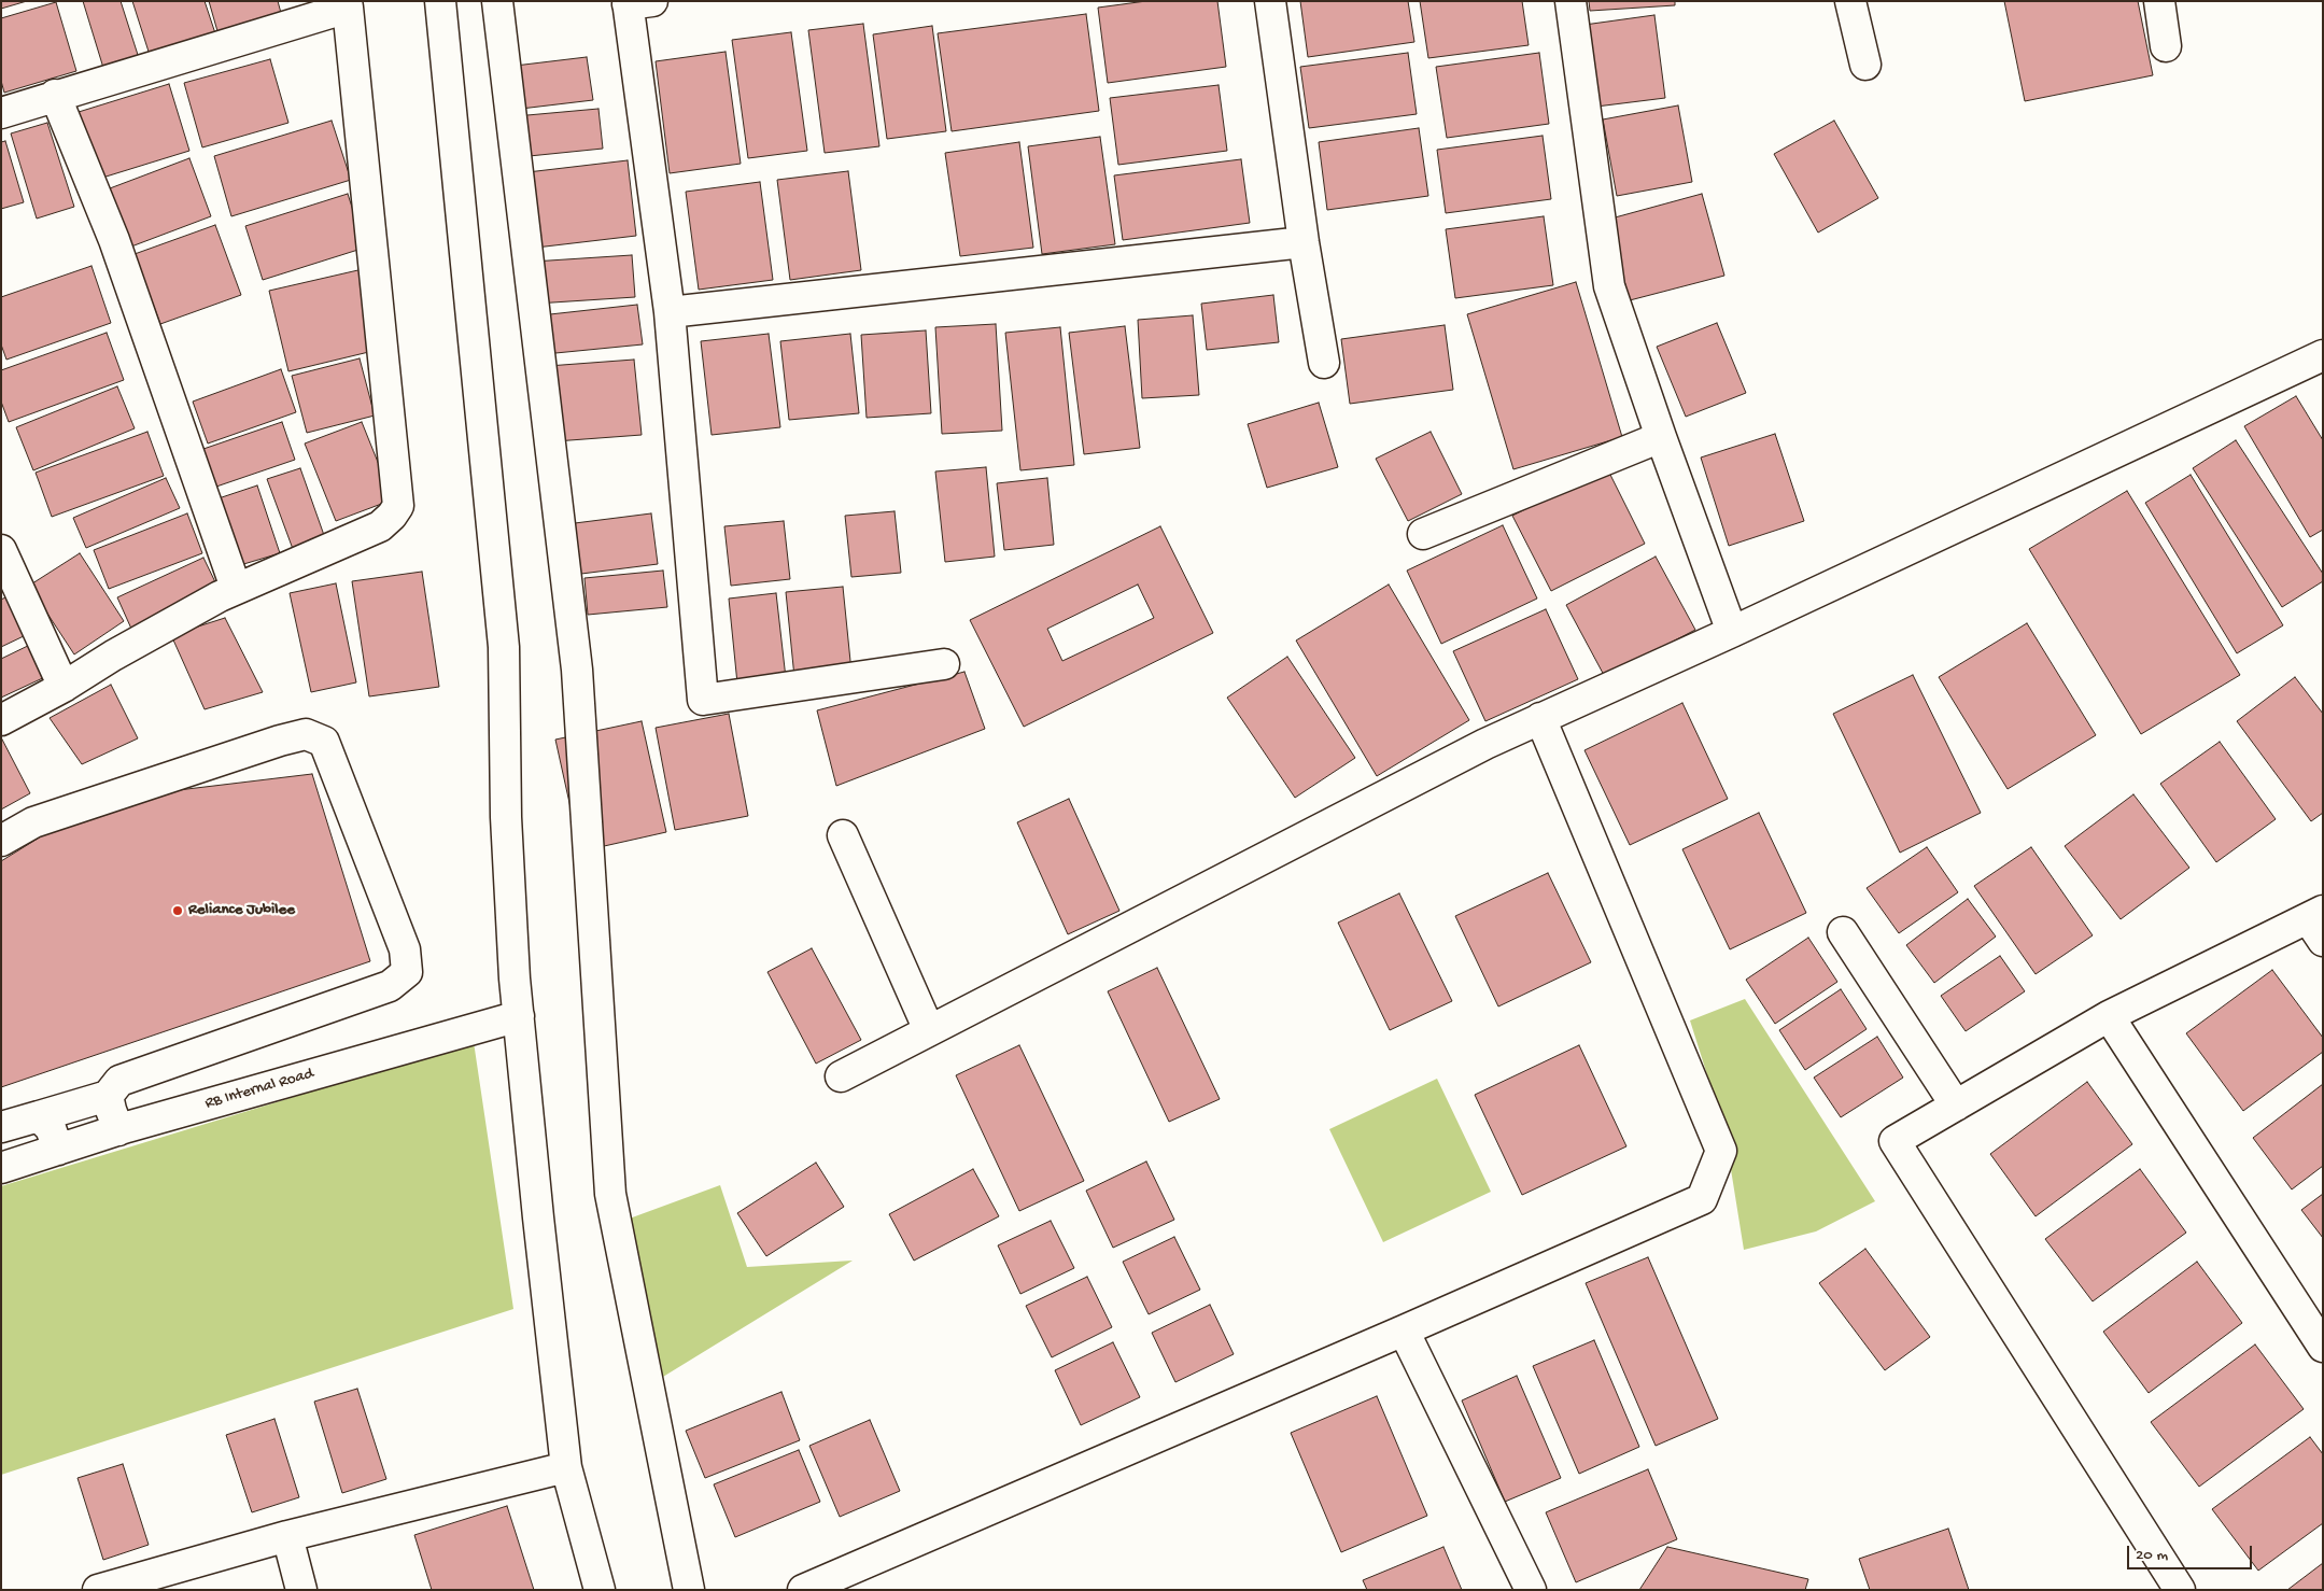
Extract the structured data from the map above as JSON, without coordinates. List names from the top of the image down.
{
  "streets": {
    "street": ["RB Internal Road"]
  },
  "places": ["Reliance Jubilee"],
  "scale_bar": "20 m"
}
